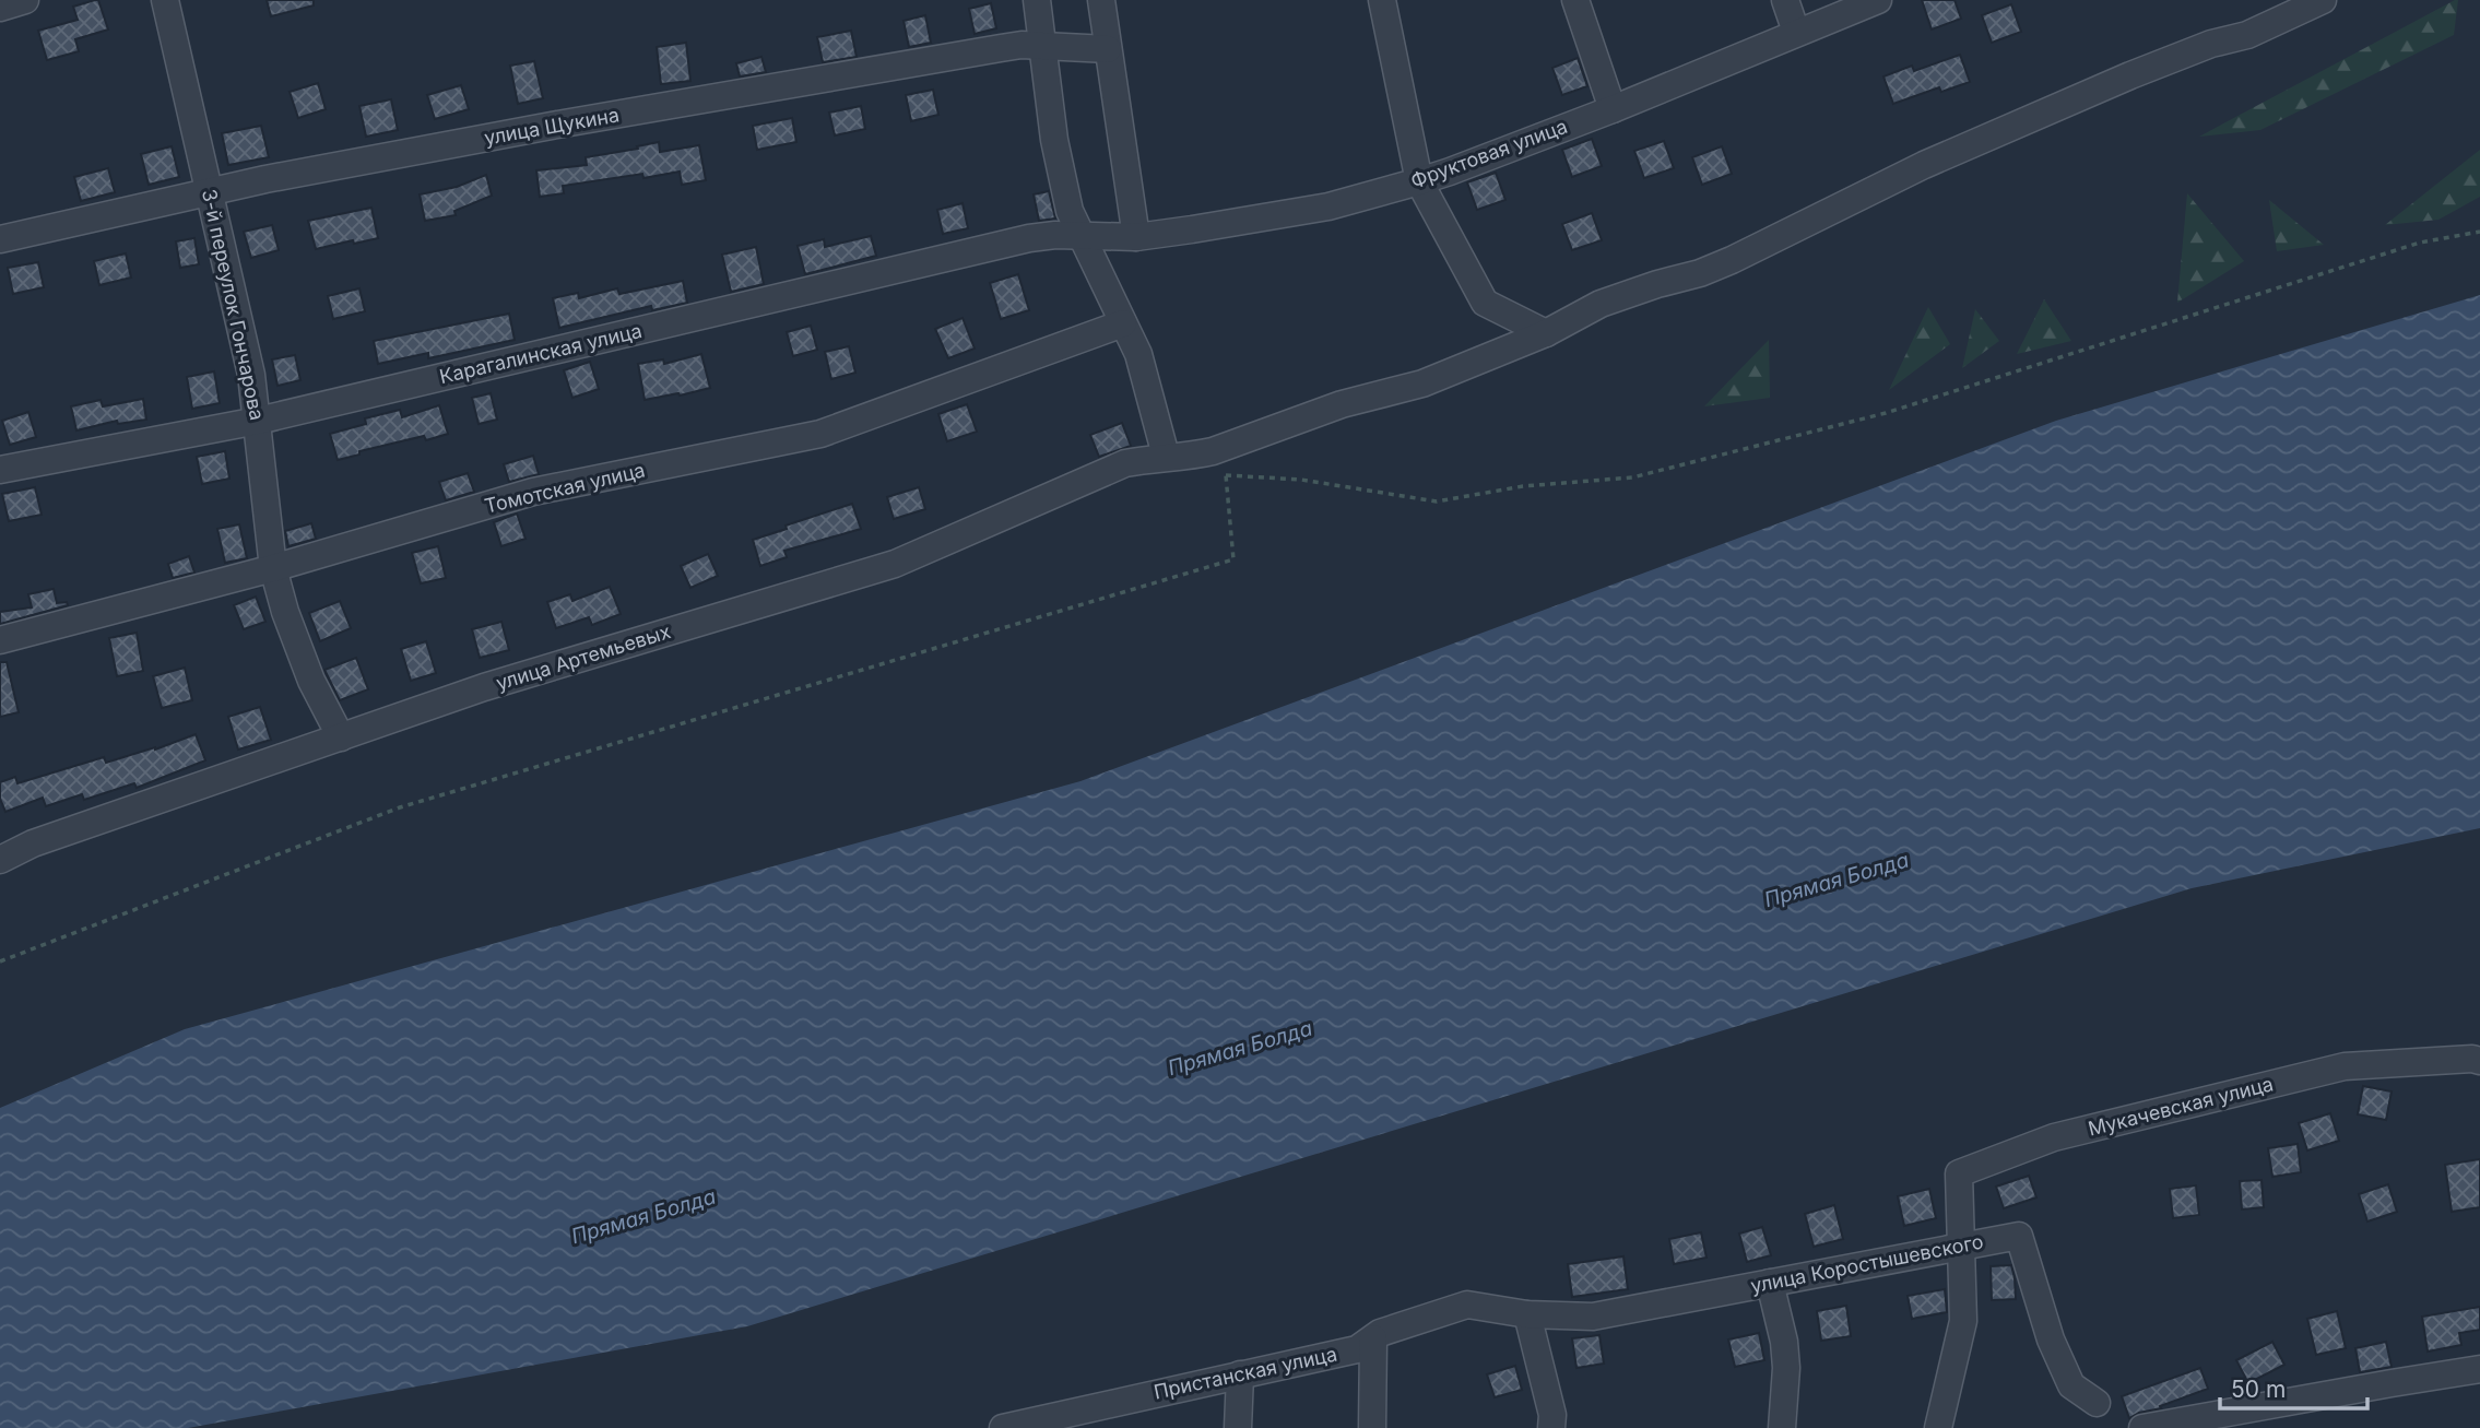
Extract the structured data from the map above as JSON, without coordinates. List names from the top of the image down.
{
  "streets": {
    "street": [
      "улица Щукина",
      "Фруктовая улица",
      "3-й переулок Гончарова",
      "Карагалинская улица",
      "Томотская улица",
      "улица Артемьевых",
      "Мукачевская улица",
      "улица Коростышевского",
      "Пристанская улица"
    ]
  },
  "crossings": [
    ["улица Щукина", "3-й переулок Гончарова"],
    ["Фруктовая улица", "Карагалинская улица"],
    ["3-й переулок Гончарова", "Карагалинская улица"],
    ["3-й переулок Гончарова", "Томотская улица"],
    ["3-й переулок Гончарова", "улица Артемьевых"],
    ["Мукачевская улица", "улица Коростышевского"],
    ["улица Коростышевского", "Пристанская улица"]
  ],
  "water": ["Прямая Болда"],
  "scale_bar": "50 m"
}
